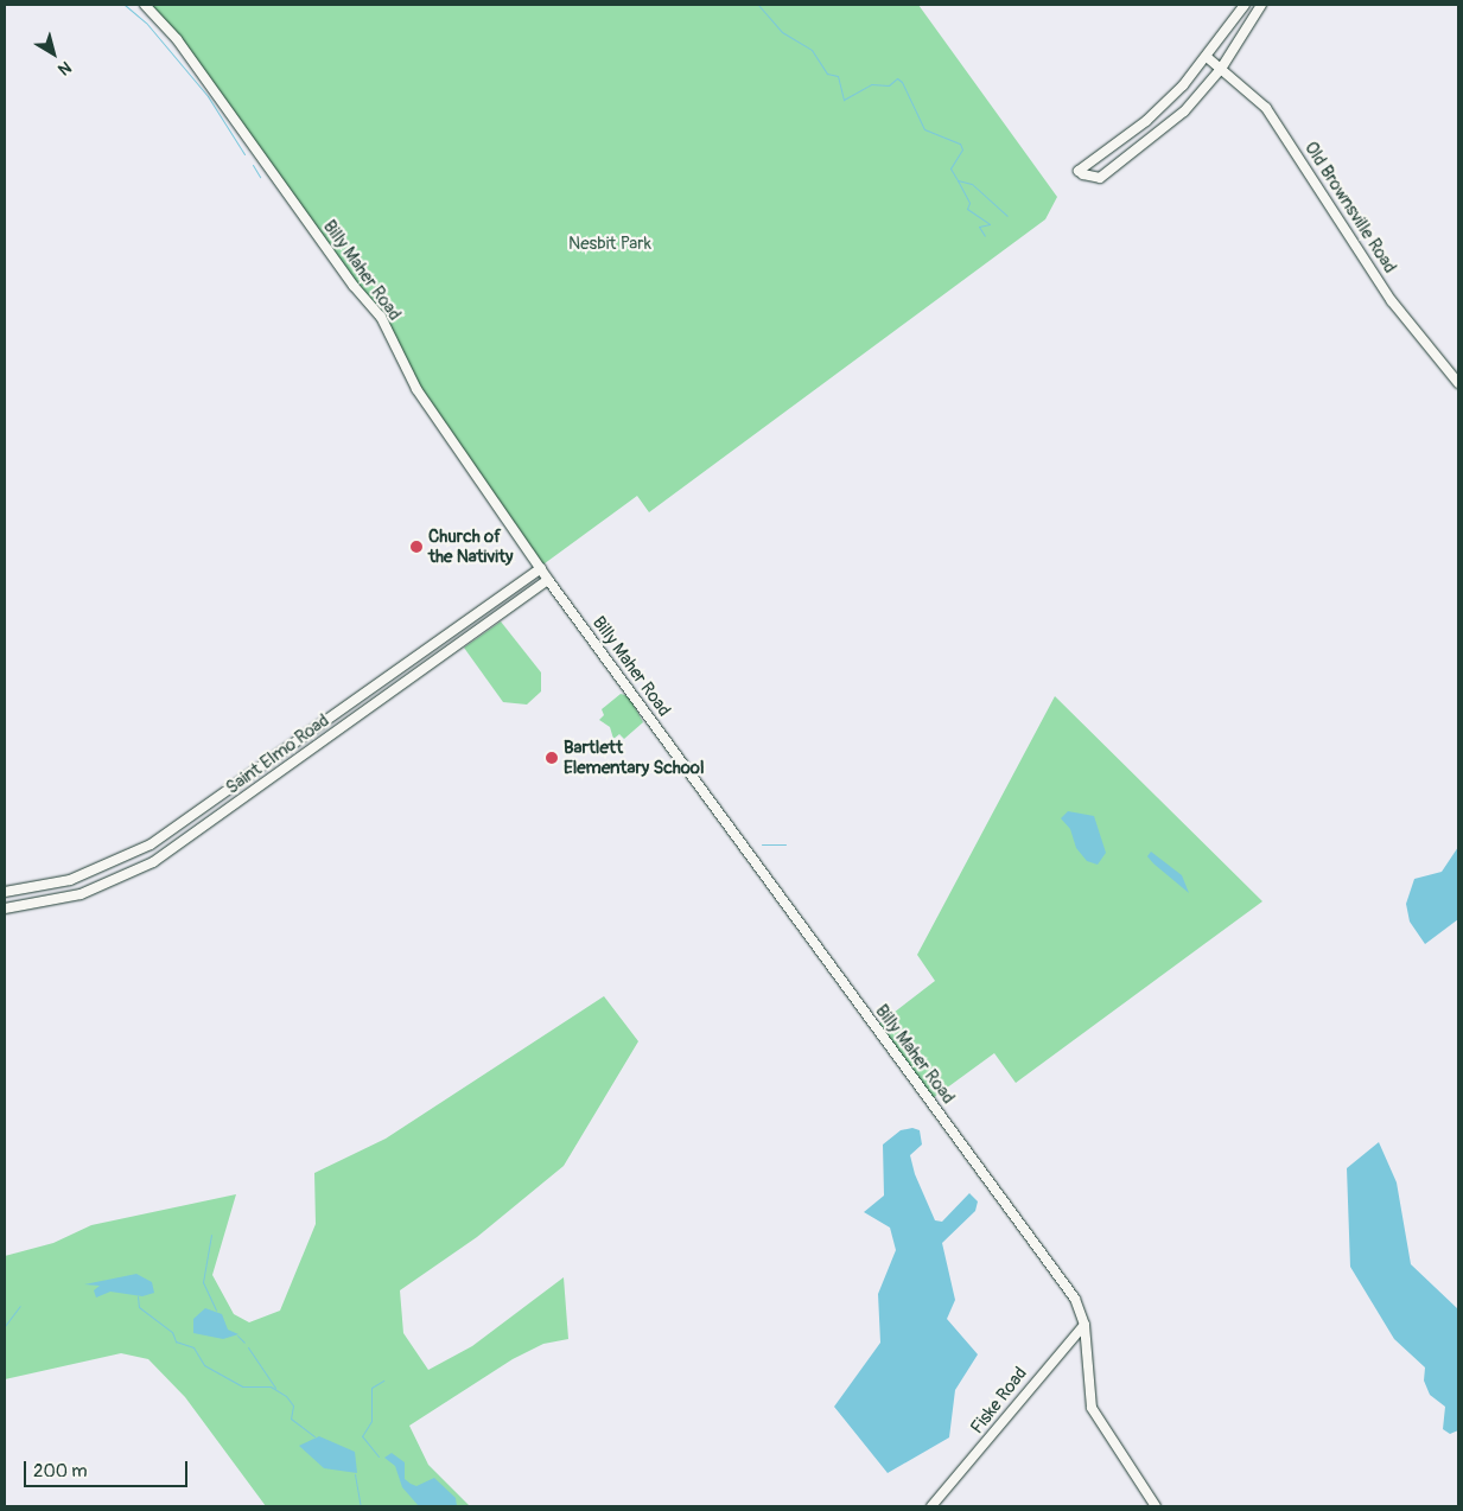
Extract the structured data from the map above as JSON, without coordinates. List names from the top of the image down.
{
  "streets": {
    "main road": [
      "Old Brownsville Road",
      "Billy Maher Road",
      "Saint Elmo Road",
      "Fiske Road"
    ]
  },
  "crossings": [
    ["Billy Maher Road", "Saint Elmo Road"],
    ["Billy Maher Road", "Fiske Road"]
  ],
  "parks": ["Nesbit Park"],
  "places": ["Church of the Nativity", "Bartlett Elementary School"],
  "scale_bar": "200 m",
  "north": "bottom right"
}
